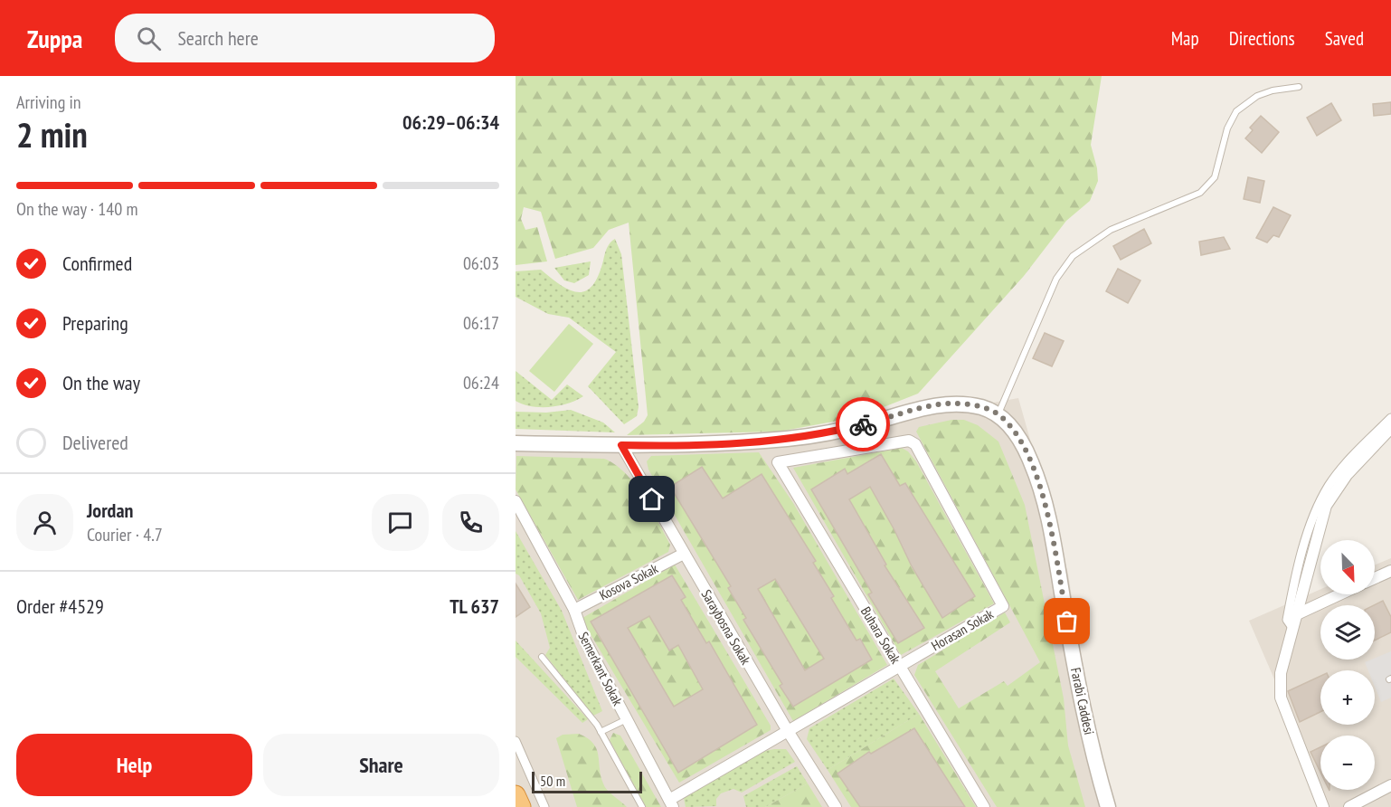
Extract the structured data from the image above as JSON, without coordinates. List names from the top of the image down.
{
  "streets": {
    "street": [
      "Kosova Sokak",
      "Saraybosna Sokak",
      "Horasan Sokak",
      "Buhara Sokak",
      "Semerkant Sokak",
      "Farabi Caddesi"
    ]
  },
  "crossings": [
    ["Kosova Sokak", "Saraybosna Sokak"],
    ["Kosova Sokak", "Semerkant Sokak"],
    ["Saraybosna Sokak", "Horasan Sokak"],
    ["Horasan Sokak", "Buhara Sokak"],
    ["Horasan Sokak", "Semerkant Sokak"]
  ],
  "scale_bar": "50 m",
  "north": "bottom right",
  "page": {
    "header": "Zuppa",
    "search": "Search here",
    "nav": ["Map", "Directions", "Saved"],
    "heading": ["2 min", "Arriving in", "06:29–06:34"],
    "panel": [
      "Jordan",
      "Courier · 4.7",
      "Order #4529",
      "TL 637"
    ],
    "bar": "On the way · 140 m",
    "list": [
      ["Confirmed", "06:03"],
      ["Preparing", "06:17"],
      ["On the way", "06:24"],
      "Delivered"
    ],
    "map_buttons": ["+", "−"],
    "buttons": ["Help", "Share"],
    "scale": "50 m"
  }
}
